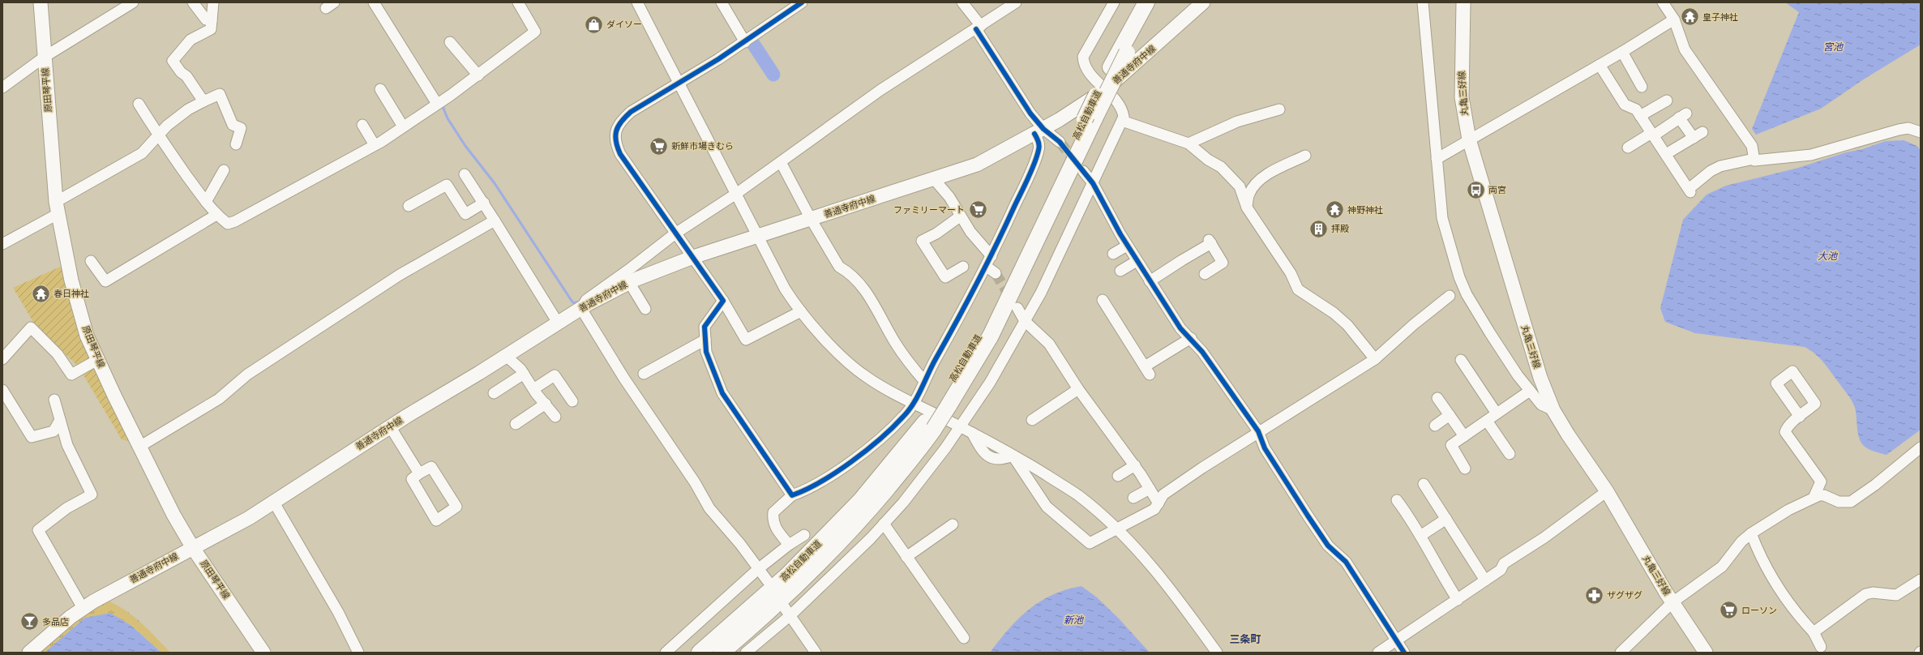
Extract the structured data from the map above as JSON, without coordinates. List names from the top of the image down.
{
  "streets": {
    "highway": ["高松自動車道"],
    "main road": ["善通寺府中線", "原田琴平線", "丸亀三好線"]
  },
  "crossings": [
    ["善通寺府中線", "原田琴平線"]
  ],
  "districts": ["三条町"],
  "water": ["宮池", "大池", "新池"],
  "places": {
    "temple": ["皇子神社", "神野神社", "春日神社"],
    "shop": ["ダイソー"],
    "supermarket": ["新鮮市場きむら", "ファミリーマート", "ローソン"],
    "bus stop": ["両宮"],
    "building": ["拝殿"],
    "pharmacy": ["ザグザグ"],
    "bar": ["多品店"]
  }
}
